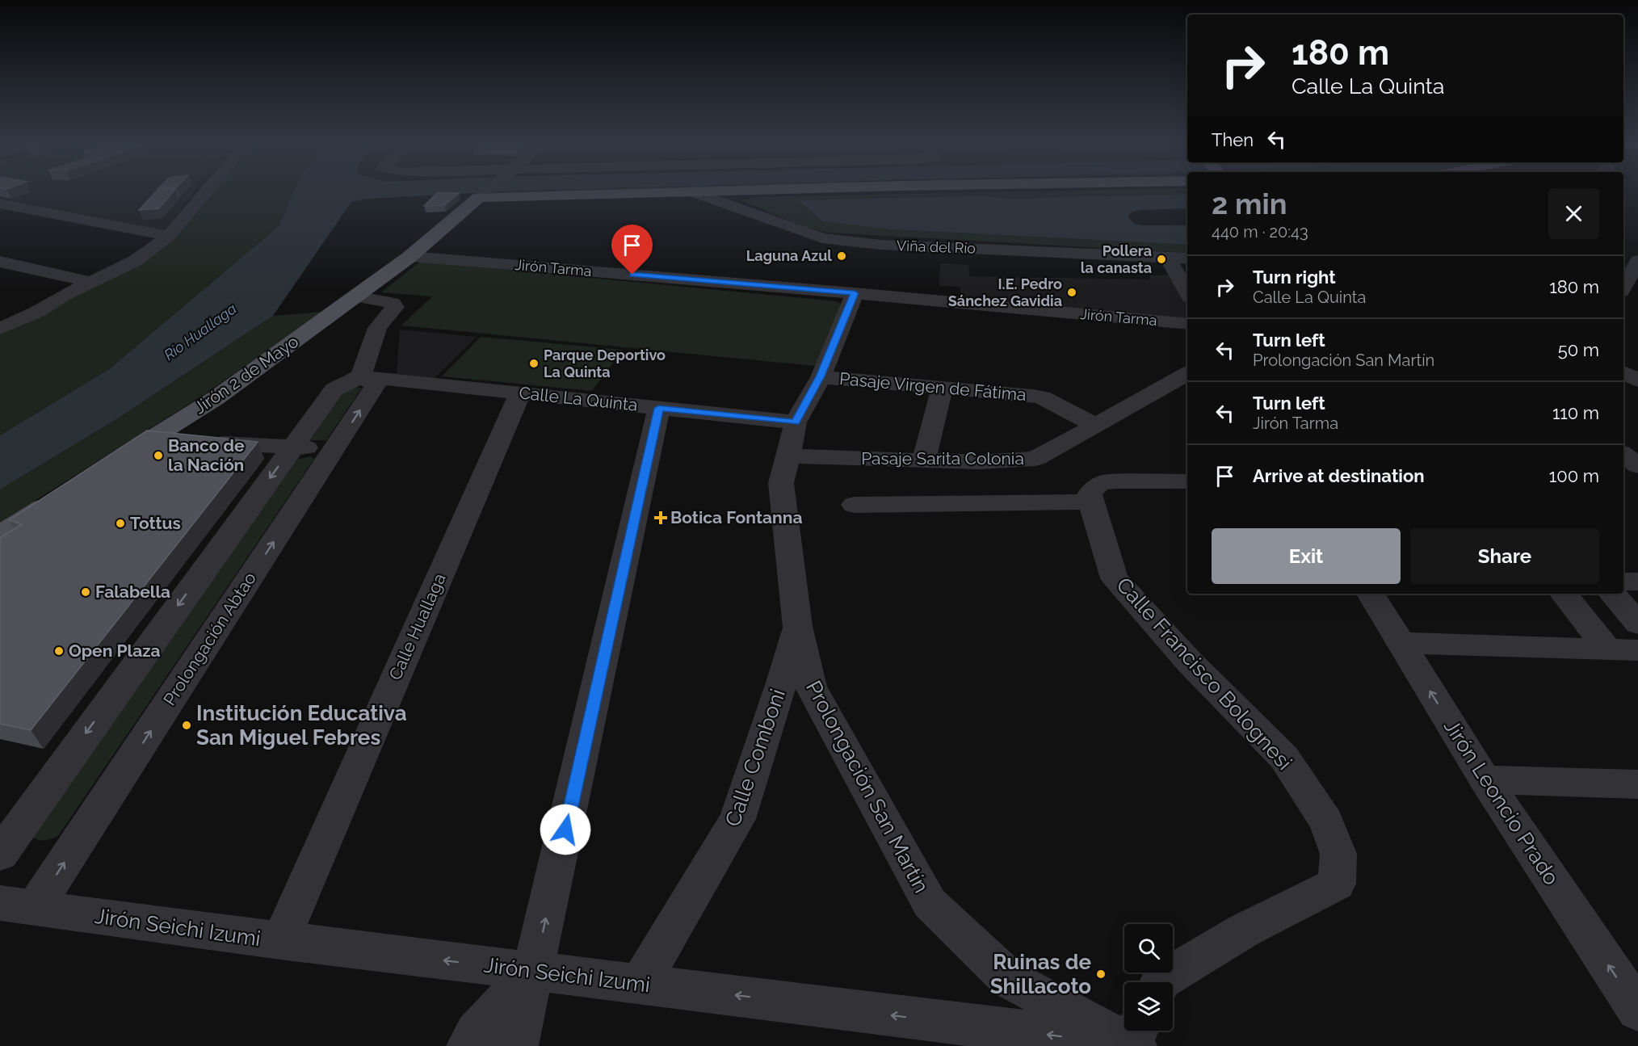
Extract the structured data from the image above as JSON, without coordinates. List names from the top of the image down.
{
  "streets": {
    "main road": ["Jirón 2 de Mayo"],
    "street": [
      "Viña del Río",
      "Jirón Tarma",
      "Pasaje Virgen de Fátima",
      "Calle La Quinta",
      "Pasaje Sarita Colonia",
      "Calle Huallaga",
      "Prolongación Abtao",
      "Calle Francisco Bolognesi",
      "Calle Comboni",
      "Prolongación San Martín",
      "Jirón Leoncio Prado",
      "Jirón Seichi Izumi"
    ]
  },
  "crossings": [
    ["Jirón Tarma", "Jirón 2 de Mayo"],
    ["Jirón Tarma", "Prolongación San Martín"],
    ["Pasaje Virgen de Fátima", "Pasaje Sarita Colonia"],
    ["Pasaje Virgen de Fátima", "Prolongación San Martín"],
    ["Calle La Quinta", "Calle Huallaga"],
    ["Calle La Quinta", "Prolongación Abtao"],
    ["Calle La Quinta", "Prolongación San Martín"],
    ["Pasaje Sarita Colonia", "Prolongación San Martín"],
    ["Calle Huallaga", "Jirón Seichi Izumi"],
    ["Prolongación Abtao", "Jirón Seichi Izumi"],
    ["Calle Comboni", "Prolongación San Martín"],
    ["Calle Comboni", "Jirón Seichi Izumi"],
    ["Prolongación San Martín", "Jirón Seichi Izumi"]
  ],
  "one_way": ["Jirón Leoncio Prado", "Jirón Seichi Izumi"],
  "water": ["Río Huallaga"],
  "places": {
    "other": [
      "Laguna Azul",
      "Pollera la canasta",
      "I.E. Pedro Sánchez Gavidia",
      "Parque Deportivo La Quinta",
      "Banco de la Nación",
      "Tottus",
      "Falabella",
      "Open Plaza",
      "Institución Educativa San Miguel Febres",
      "Ruinas de Shillacoto"
    ],
    "health": ["Botica Fontanna"]
  },
  "page": {
    "turn": ["180 m", "Calle La Quinta"],
    "then": "Then",
    "heading": ["2 min", "440 m · 20:43"],
    "list": [
      {
        "name": "Turn right",
        "note": "Calle La Quinta",
        "value": "180 m"
      },
      {
        "name": "Turn left",
        "note": "Prolongación San Martín",
        "value": "50 m"
      },
      {
        "name": "Turn left",
        "note": "Jirón Tarma",
        "value": "110 m"
      },
      {
        "name": "Arrive at destination",
        "value": "100 m"
      }
    ],
    "buttons": ["Exit", "Share"]
  }
}
